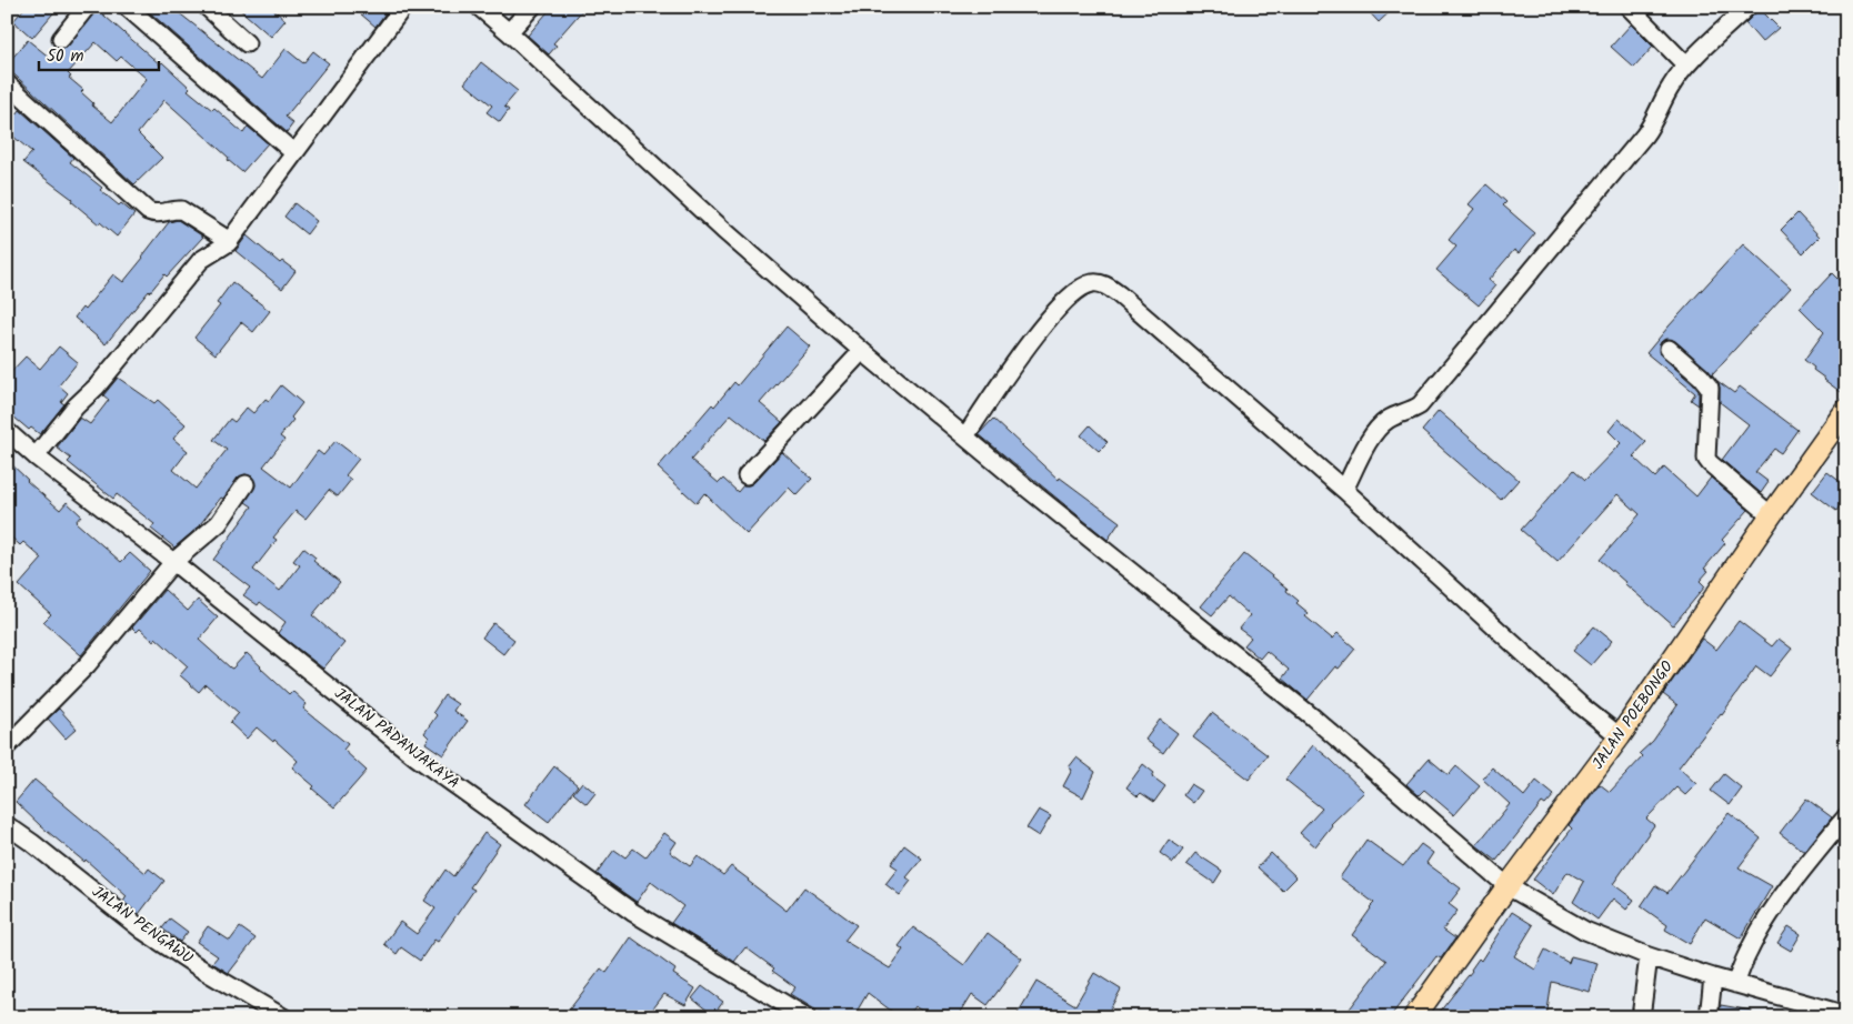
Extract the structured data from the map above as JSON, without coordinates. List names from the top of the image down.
{
  "streets": {
    "main road": ["JALAN POEBONGO"],
    "street": ["JALAN PADANJAKAYA", "JALAN PENGAWU"]
  },
  "scale_bar": "50 m"
}
